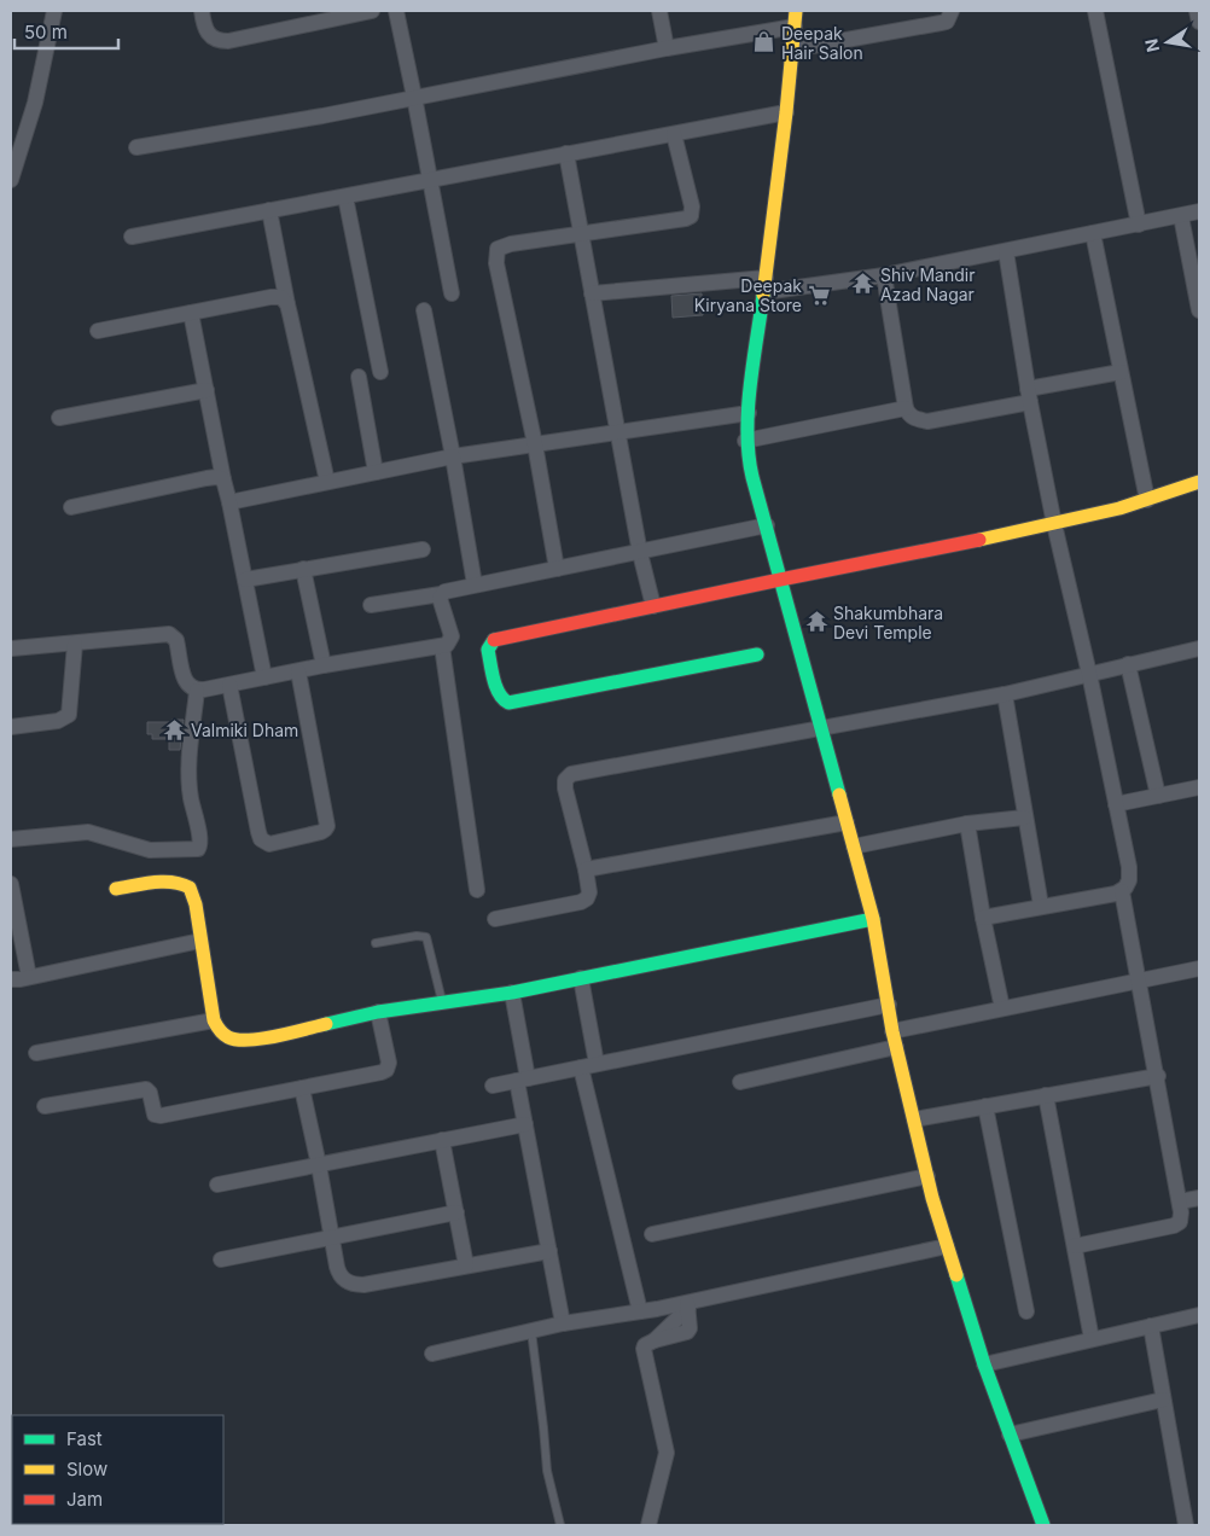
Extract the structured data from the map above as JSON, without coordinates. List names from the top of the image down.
{
  "places": {
    "shop": ["Deepak Hair Salon"],
    "temple": ["Shiv Mandir Azad Nagar", "Shakumbhara Devi Temple", "Valmiki Dham"],
    "supermarket": ["Deepak Kiryana Store"]
  },
  "legend": ["Fast", "Slow", "Jam"],
  "scale_bar": "50 m",
  "north": "left"
}
